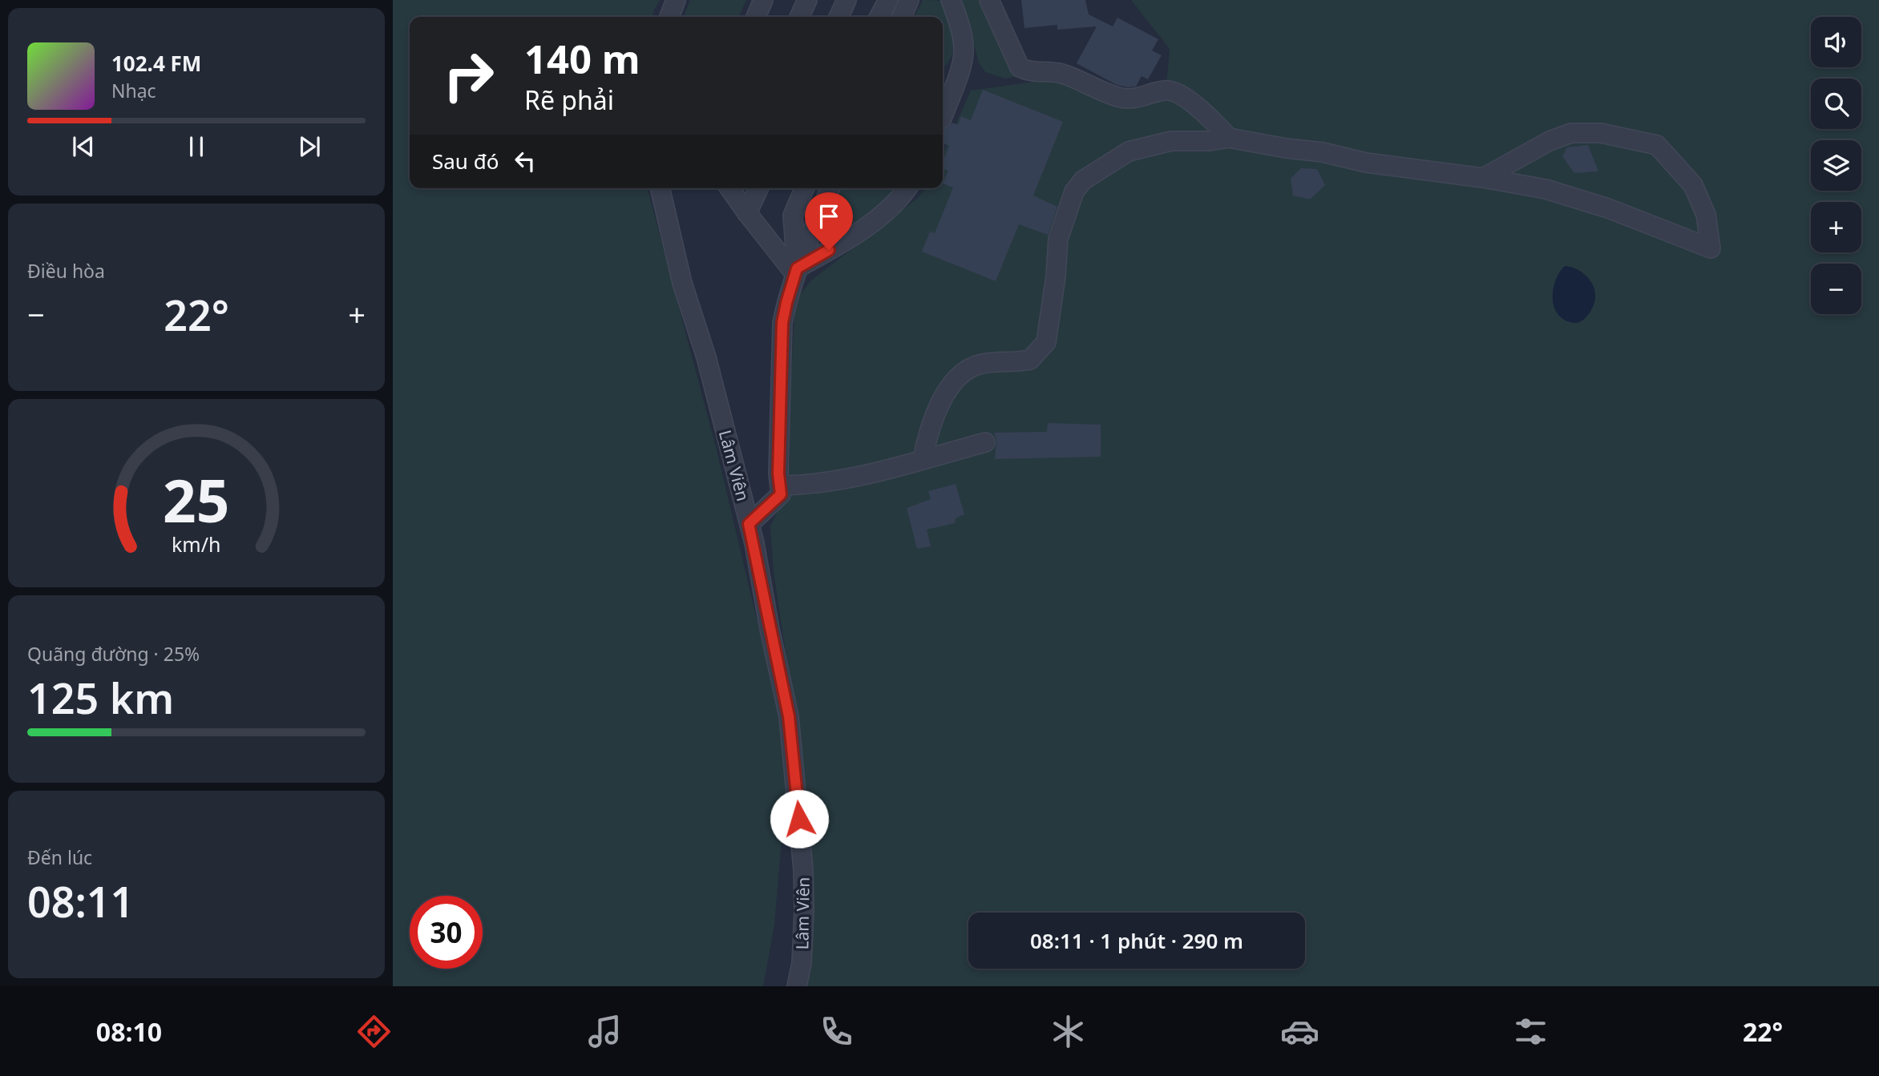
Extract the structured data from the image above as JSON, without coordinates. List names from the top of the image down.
{
  "streets": {
    "street": ["Lâm Viên"]
  },
  "page": {
    "map_buttons": ["+", "−"],
    "turn": ["140 m", "Rẽ phải"],
    "song": ["102.4 FM", "Nhạc"],
    "then": "Sau đó",
    "tile": [
      "Điều hòa",
      ["Quãng đường · 25%", "125 km"],
      ["Đến lúc", "08:11"]
    ],
    "heat": ["−", "22°", "+"],
    "limit": "30",
    "trip": "08:11 · 1 phút · 290 m",
    "tabs": ["08:10", "22°"],
    "gauge": ["25", "km/h"]
  }
}
